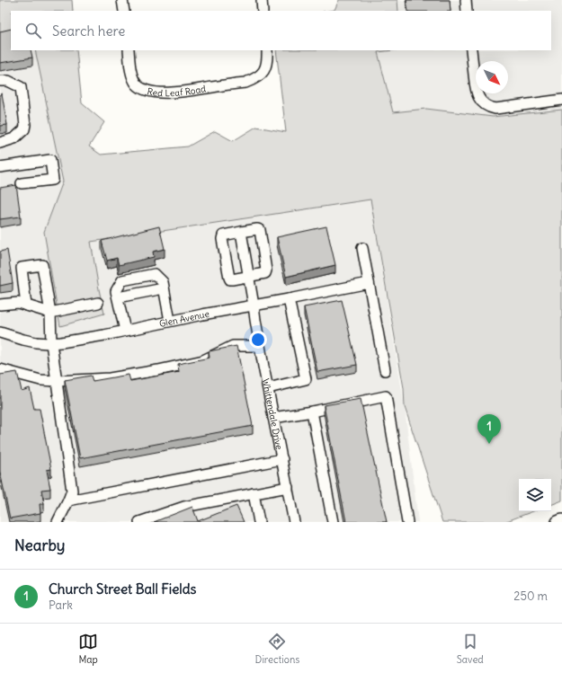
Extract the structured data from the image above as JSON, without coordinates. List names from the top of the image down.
{
  "streets": {
    "street": ["Red Leaf Road", "Glen Avenue", "Whittendale Drive"]
  },
  "crossings": [
    ["Glen Avenue", "Whittendale Drive"]
  ],
  "north": "bottom right",
  "page": {
    "search": "Search here",
    "pins": "1",
    "heading": "Nearby",
    "list": [
      {
        "mark": "1",
        "name": "Church Street Ball Fields",
        "note": "Park",
        "value": "250 m"
      }
    ],
    "nav": ["Map", "Directions", "Saved"]
  }
}
